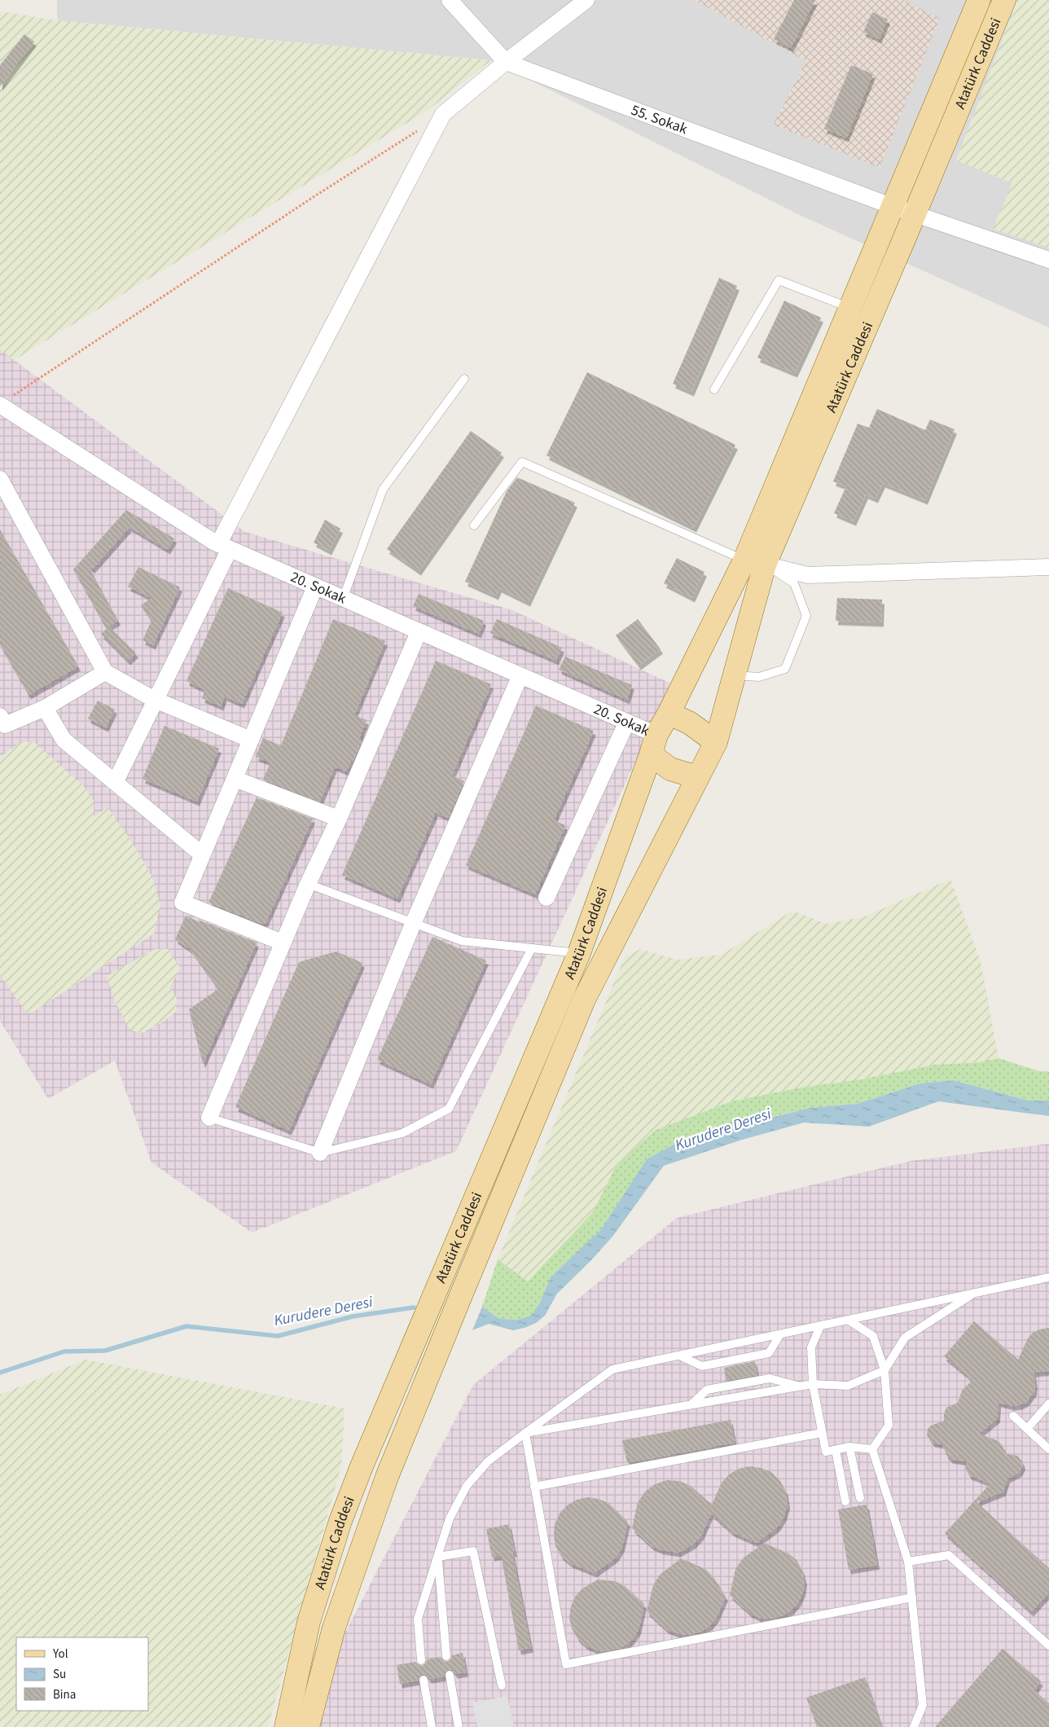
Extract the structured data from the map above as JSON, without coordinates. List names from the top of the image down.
{
  "streets": {
    "main road": ["Atatürk Caddesi"],
    "street": ["55. Sokak", "20. Sokak"]
  },
  "crossings": [
    ["Atatürk Caddesi", "55. Sokak"],
    ["Atatürk Caddesi", "20. Sokak"]
  ],
  "water": ["Kurudere Deresi"],
  "legend": ["Yol", "Su", "Bina"]
}
